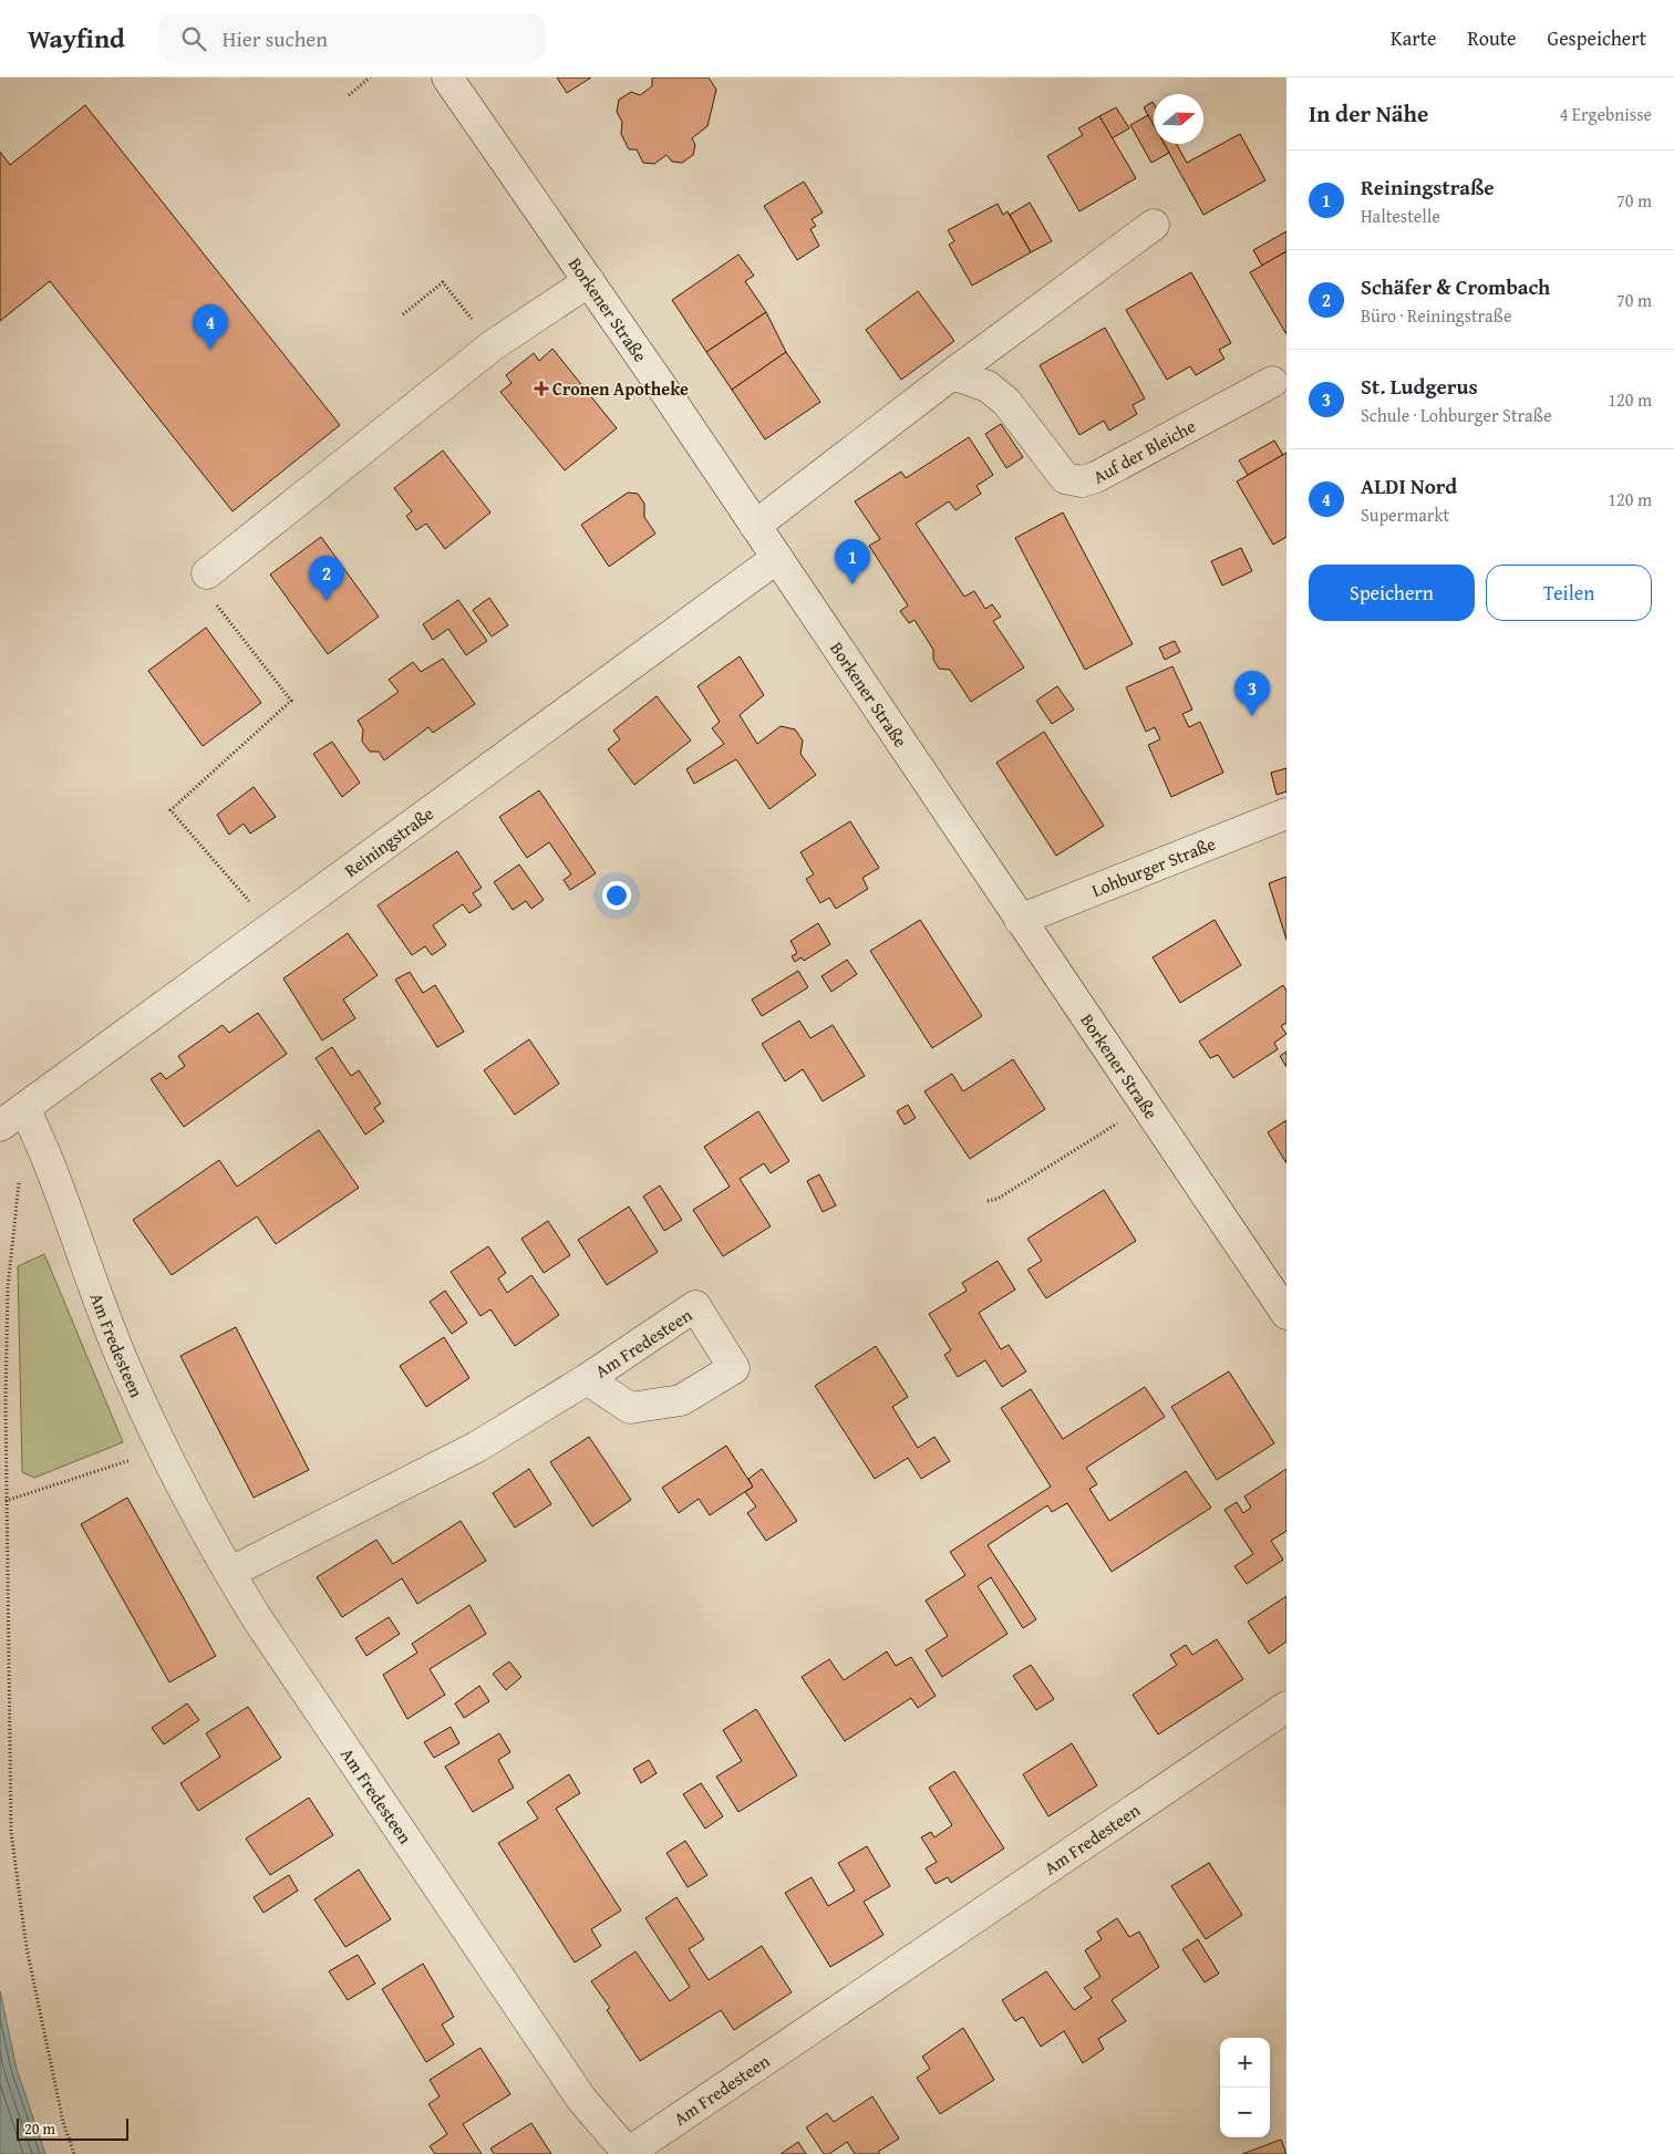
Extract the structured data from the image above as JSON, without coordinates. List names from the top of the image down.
{
  "streets": {
    "street": [
      "Borkener Straße",
      "Auf der Bleiche",
      "Reiningstraße",
      "Lohburger Straße",
      "Am Fredesteen"
    ]
  },
  "crossings": [
    ["Borkener Straße", "Reiningstraße"],
    ["Borkener Straße", "Lohburger Straße"],
    ["Reiningstraße", "Am Fredesteen"]
  ],
  "places": {
    "health": ["Cronen Apotheke"]
  },
  "scale_bar": "20 m",
  "north": "right",
  "page": {
    "header": "Wayfind",
    "search": "Hier suchen",
    "nav": ["Karte", "Route", "Gespeichert"],
    "heading": ["In der Nähe", "4 Ergebnisse"],
    "list": [
      {
        "mark": "1",
        "name": "Reiningstraße",
        "note": "Haltestelle",
        "value": "70 m"
      },
      {
        "mark": "2",
        "name": "Schäfer & Crombach",
        "note": "Büro · Reiningstraße",
        "value": "70 m"
      },
      {
        "mark": "3",
        "name": "St. Ludgerus",
        "note": "Schule · Lohburger Straße",
        "value": "120 m"
      },
      {
        "mark": "4",
        "name": "ALDI Nord",
        "note": "Supermarkt",
        "value": "120 m"
      }
    ],
    "pins": [
      "4",
      "1",
      "2",
      "3"
    ],
    "buttons": ["Speichern", "Teilen"],
    "map_buttons": ["+", "−"],
    "scale": "20 m"
  }
}
